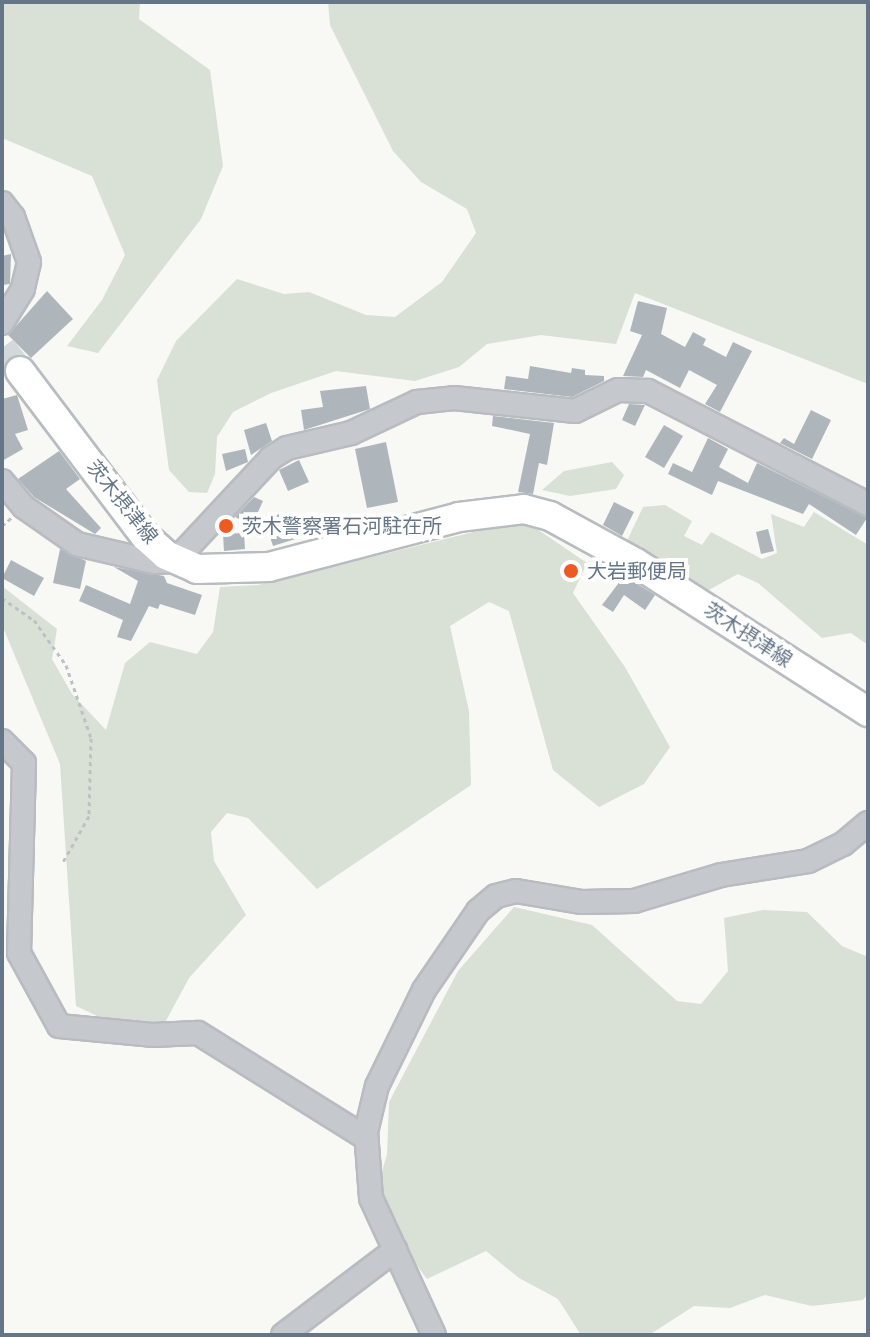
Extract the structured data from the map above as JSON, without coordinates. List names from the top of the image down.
{
  "streets": {
    "main road": ["茨木摂津線"]
  },
  "places": ["茨木警察署石河駐在所", "大岩郵便局"]
}
